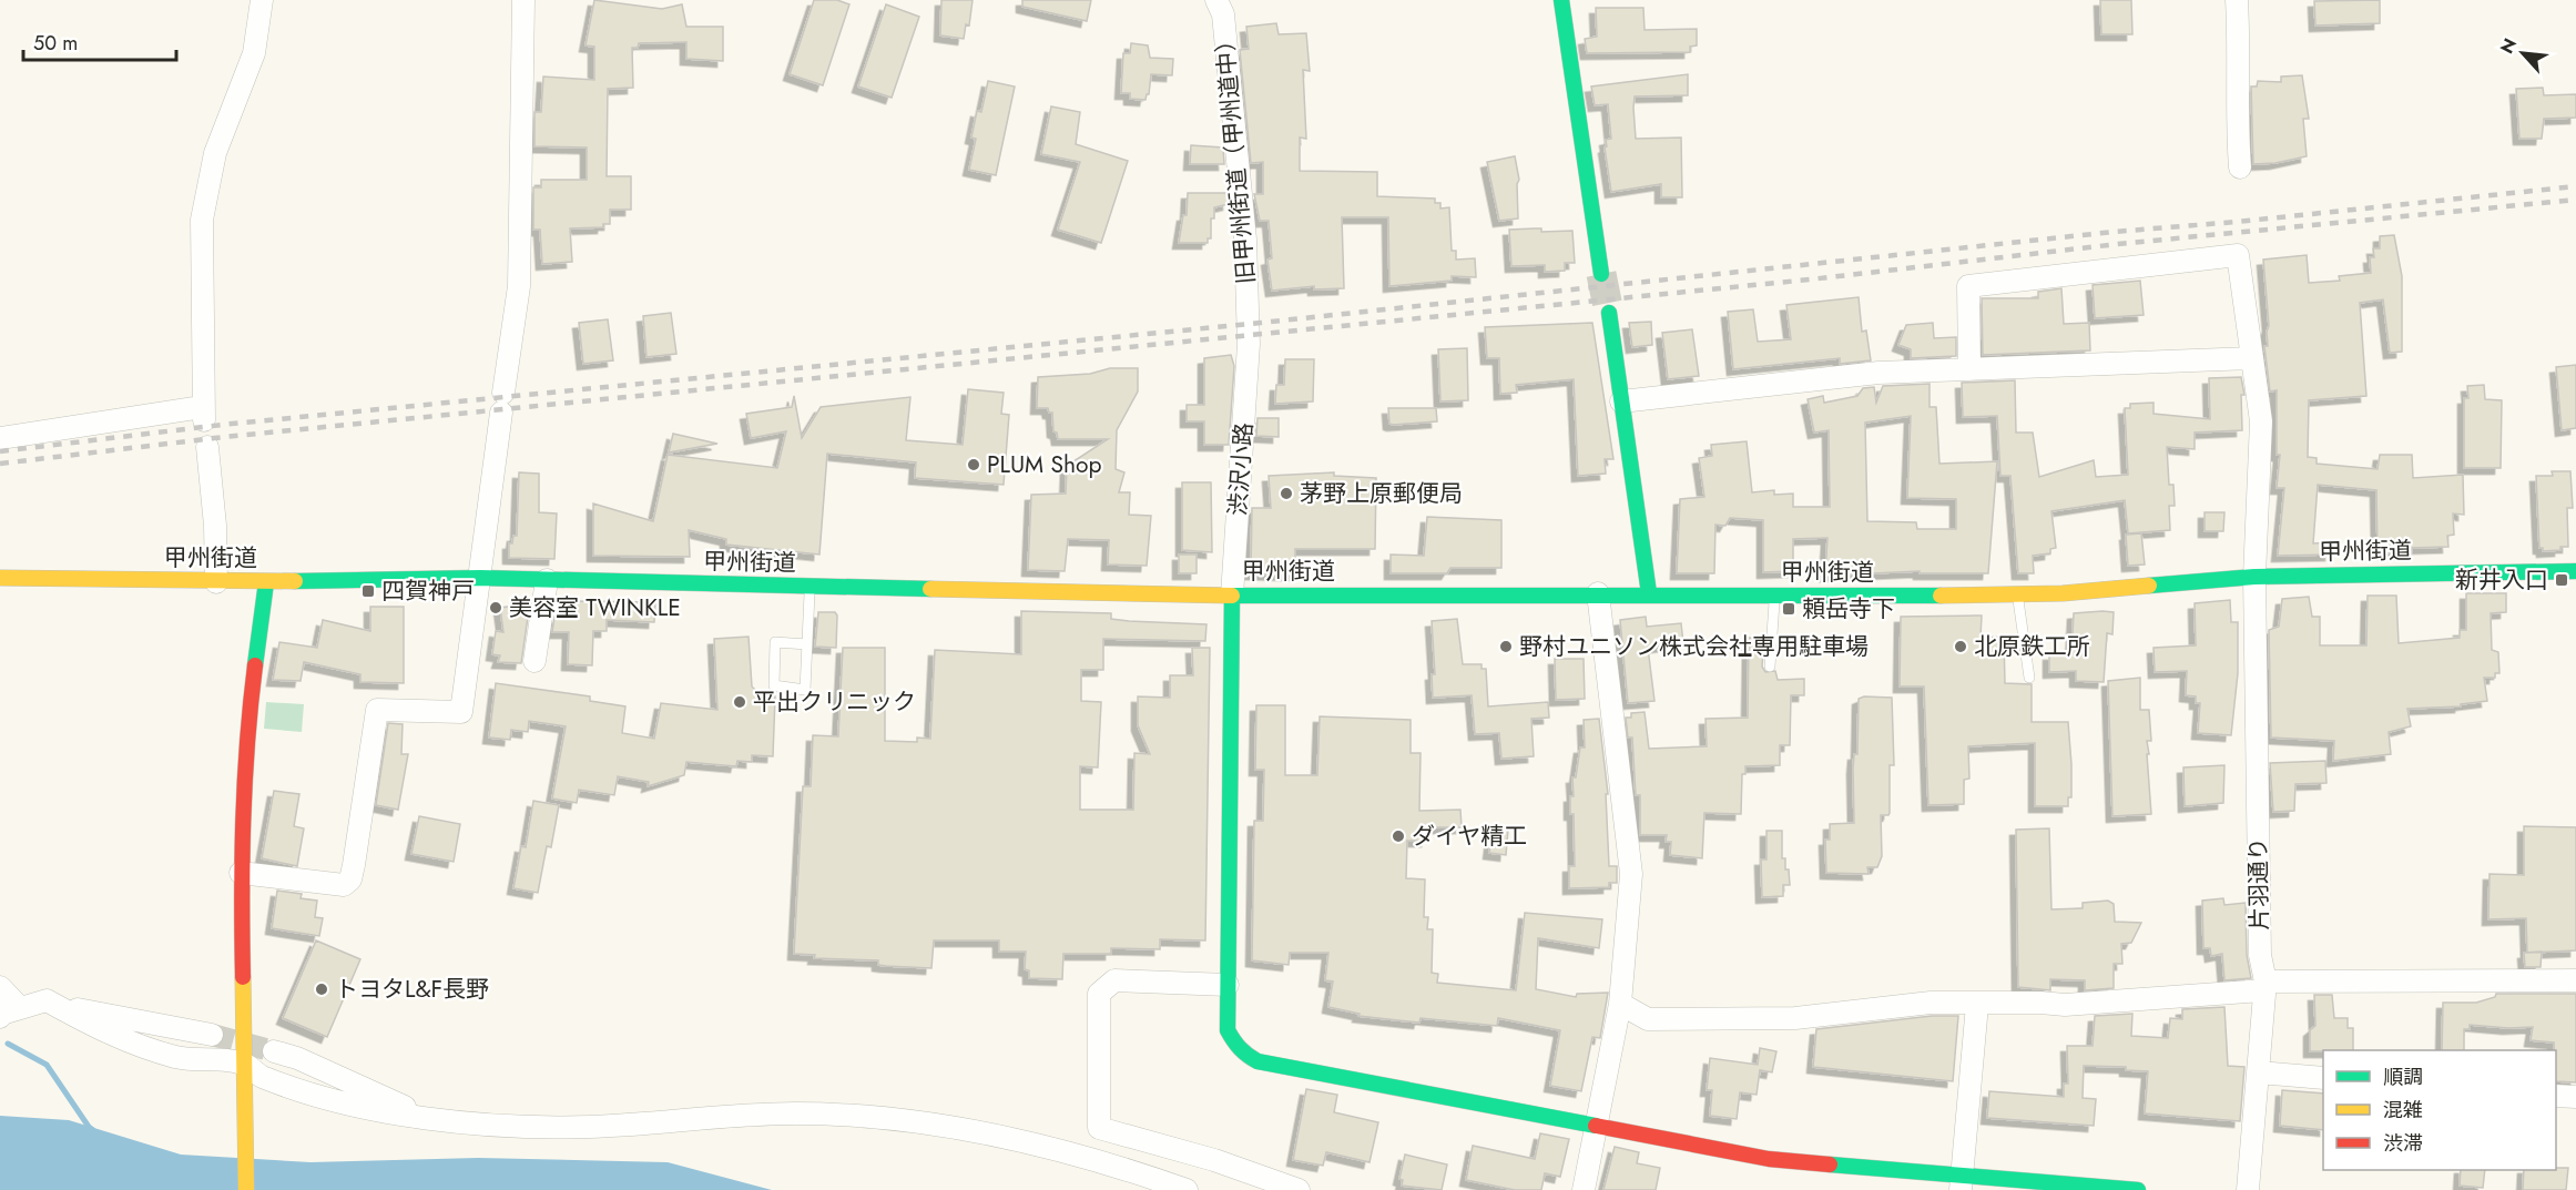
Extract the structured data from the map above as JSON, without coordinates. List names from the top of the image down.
{
  "streets": {
    "main road": ["甲州街道"],
    "street": ["旧甲州街道（甲州道中）", "渋沢小路", "片羽通り"]
  },
  "crossings": [
    ["旧甲州街道（甲州道中）", "渋沢小路"],
    ["渋沢小路", "甲州街道"],
    ["甲州街道", "片羽通り"]
  ],
  "places": {
    "other": [
      "PLUM Shop",
      "茅野上原郵便局",
      "美容室 TWINKLE",
      "野村ユニソン株式会社専用駐車場",
      "北原鉄工所",
      "平出クリニック",
      "ダイヤ精工",
      "トヨタL&F長野"
    ],
    "transit": ["新井入口", "四賀神戸", "頼岳寺下"]
  },
  "legend": ["順調", "混雑", "渋滞"],
  "scale_bar": "50 m",
  "north": "top left"
}
